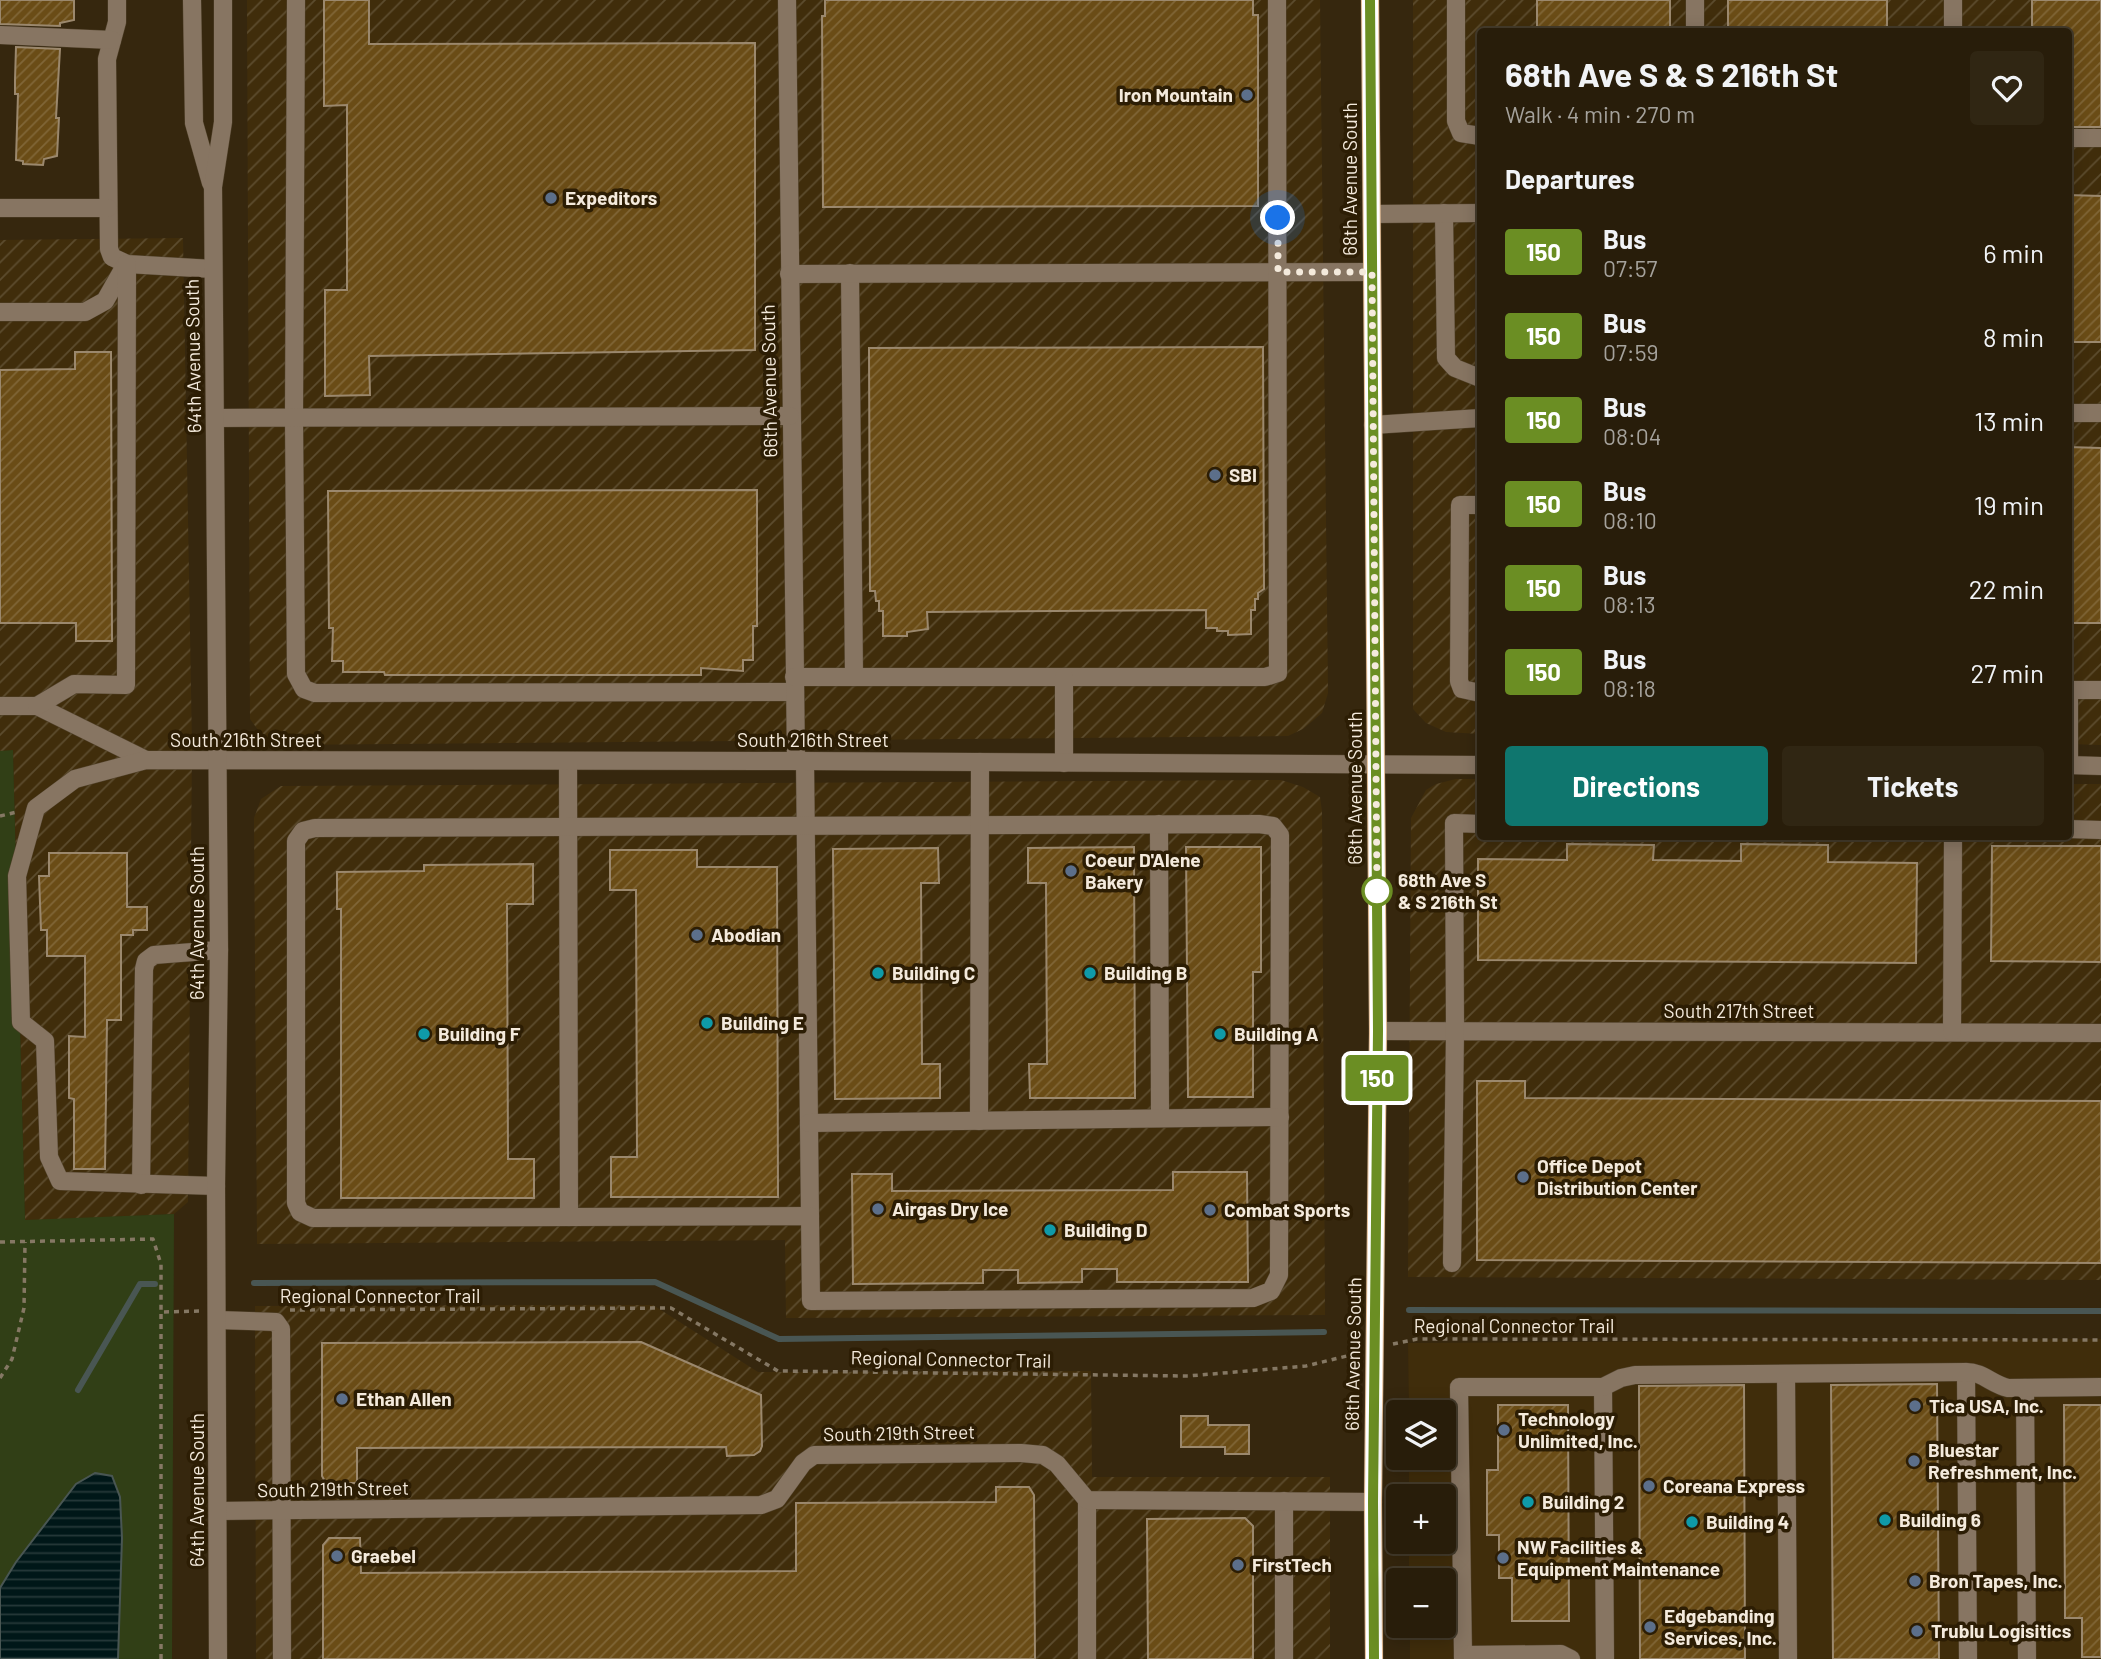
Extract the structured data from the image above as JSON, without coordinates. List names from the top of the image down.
{
  "streets": {
    "main road": ["68th Avenue South"],
    "street": [
      "64th Avenue South",
      "66th Avenue South",
      "South 216th Street",
      "South 217th Street",
      "South 219th Street"
    ],
    "path": ["Regional Connector Trail"]
  },
  "crossings": [
    ["68th Avenue South", "South 216th Street"],
    ["68th Avenue South", "South 217th Street"],
    ["68th Avenue South", "Regional Connector Trail"],
    ["64th Avenue South", "South 216th Street"],
    ["64th Avenue South", "South 219th Street"],
    ["66th Avenue South", "South 216th Street"]
  ],
  "places": [
    "Iron Mountain",
    "Expeditors",
    "SBI",
    "Coeur D'Alene Bakery",
    "68th Ave S & S 216th St",
    "Abodian",
    "Building C",
    "Building B",
    "Building E",
    "Building F",
    "Building A",
    "Office Depot Distribution Center",
    "Airgas Dry Ice",
    "Combat Sports",
    "Building D",
    "Ethan Allen",
    "Tica USA, Inc.",
    "Technology Unlimited, Inc.",
    "Bluestar Refreshment, Inc.",
    "Coreana Express",
    "Building 2",
    "Building 6",
    "Building 4",
    "Graebel",
    "NW Facilities & Equipment Maintenance",
    "FirstTech",
    "Bron Tapes, Inc.",
    "Edgebanding Services, Inc.",
    "Trublu Logisitics"
  ],
  "lines": ["bus line 150"],
  "page": {
    "on_map": "150",
    "heading": [
      ["68th Ave S & S 216th St", "Walk · 4 min · 270 m"],
      "Departures"
    ],
    "list": [
      {
        "mark": "150",
        "name": "Bus",
        "note": "07:57",
        "value": "6 min"
      },
      {
        "mark": "150",
        "name": "Bus",
        "note": "07:59",
        "value": "8 min"
      },
      {
        "mark": "150",
        "name": "Bus",
        "note": "08:04",
        "value": "13 min"
      },
      {
        "mark": "150",
        "name": "Bus",
        "note": "08:10",
        "value": "19 min"
      },
      {
        "mark": "150",
        "name": "Bus",
        "note": "08:13",
        "value": "22 min"
      },
      {
        "mark": "150",
        "name": "Bus",
        "note": "08:18",
        "value": "27 min"
      }
    ],
    "buttons": ["Directions", "Tickets"],
    "map_buttons": ["+", "−"]
  }
}
